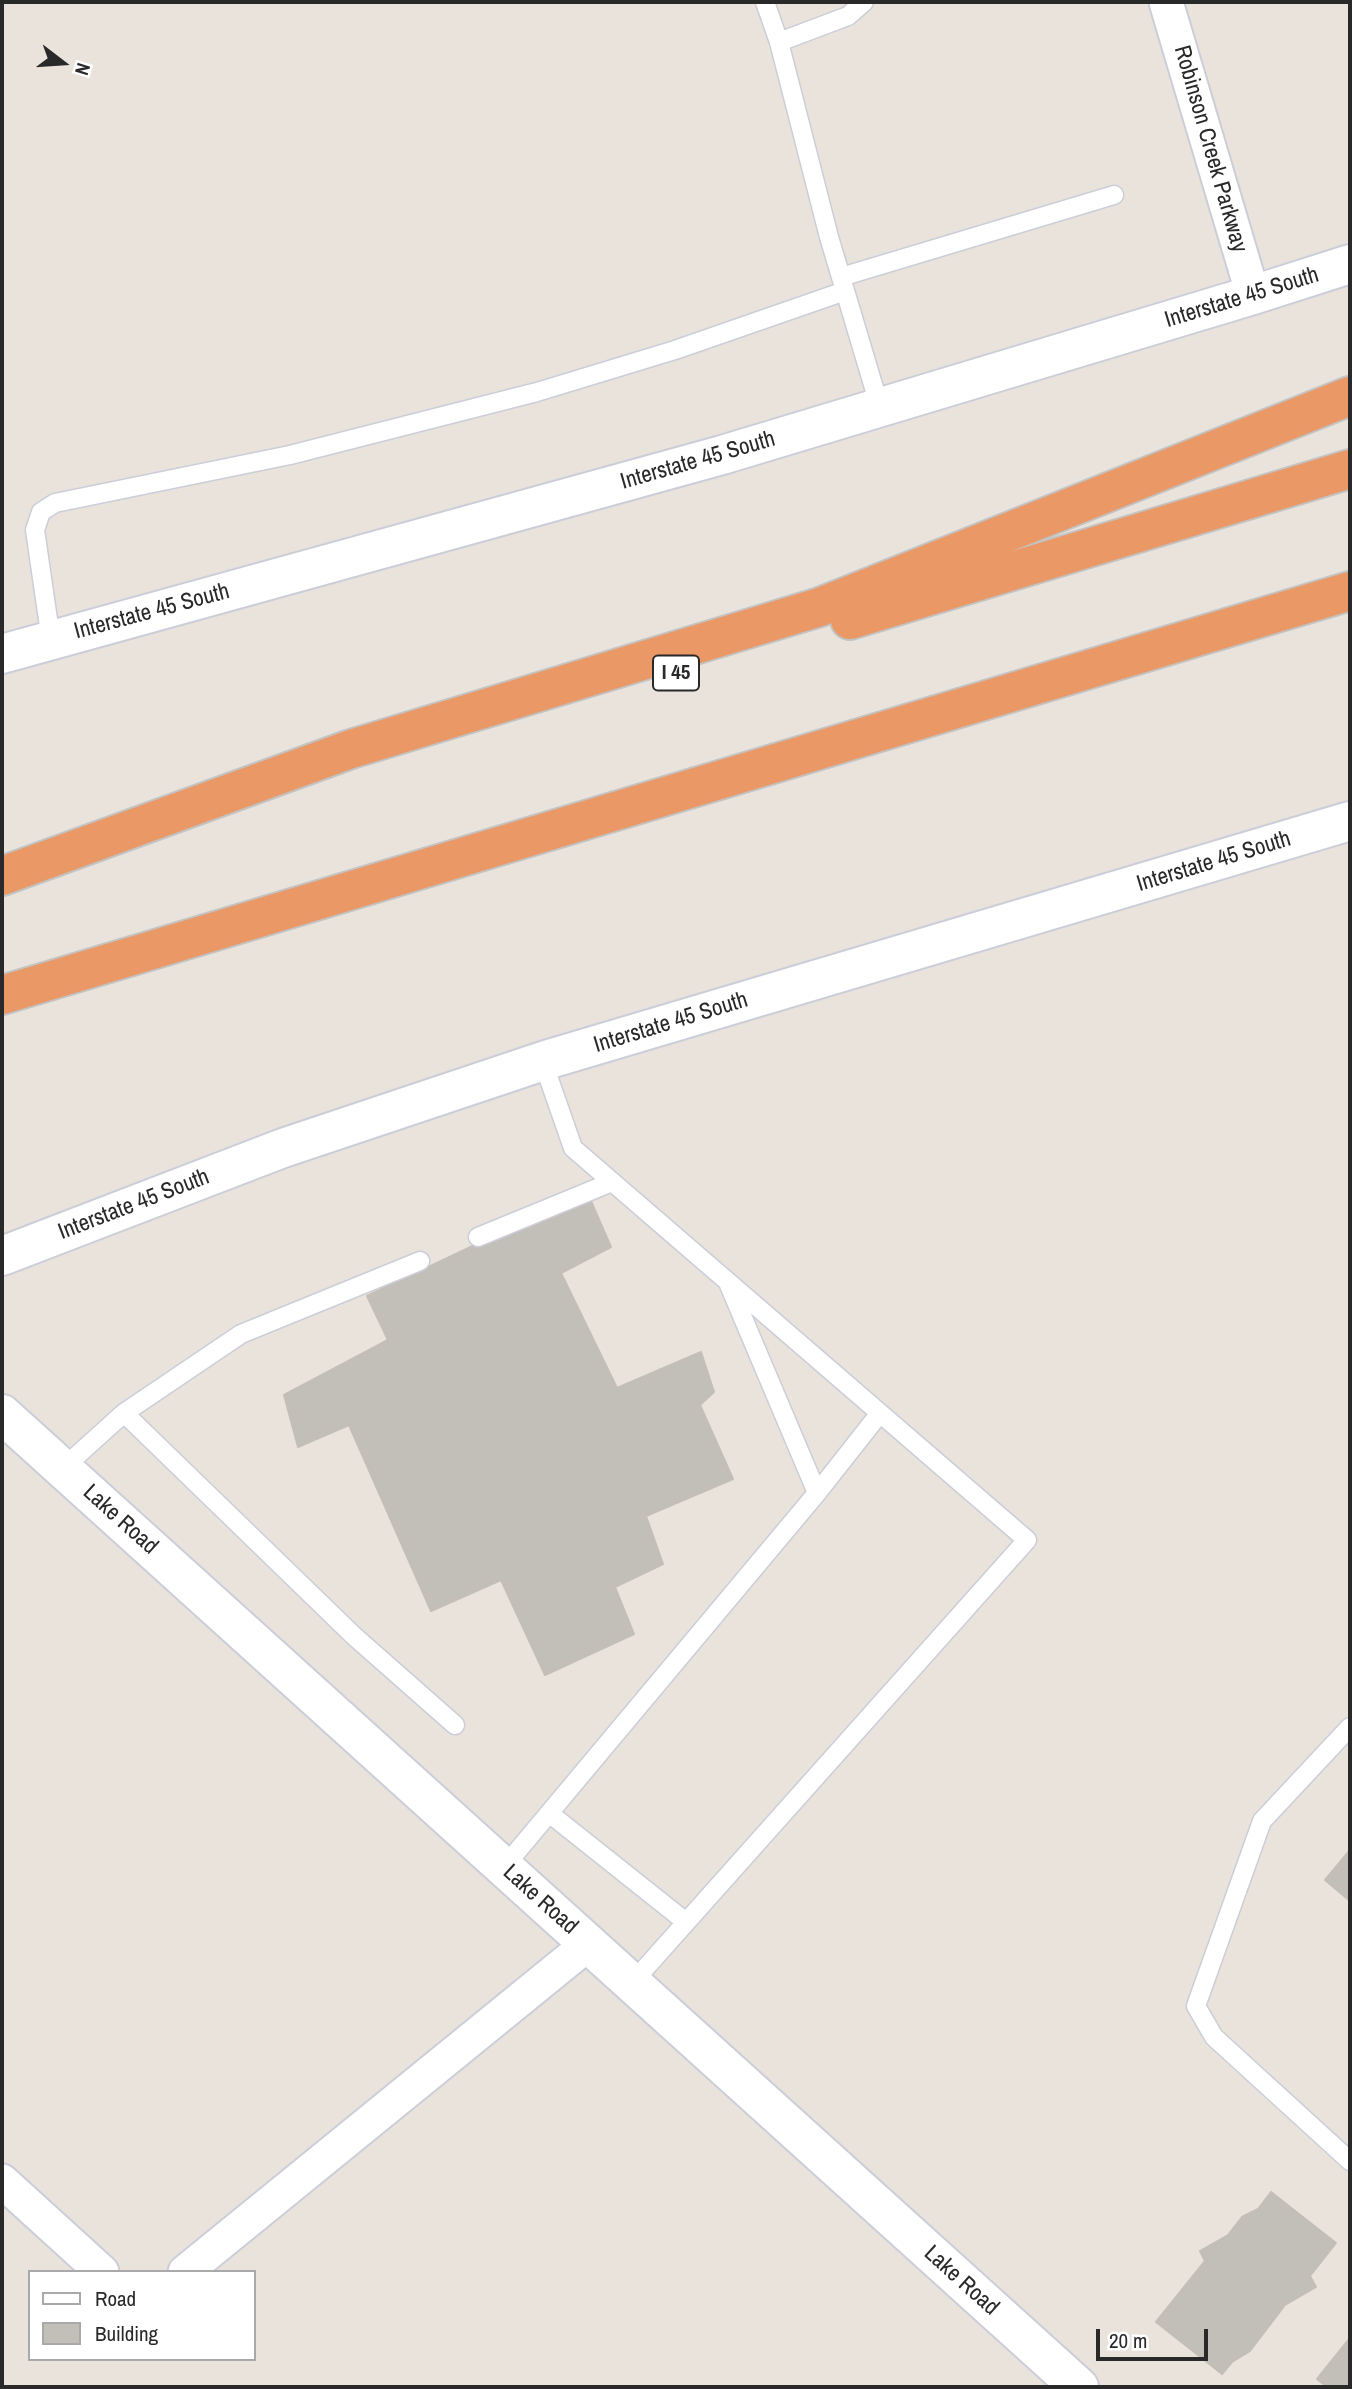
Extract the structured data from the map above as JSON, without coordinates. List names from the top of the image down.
{
  "streets": {
    "highway": ["I 45"],
    "main road": ["Interstate 45 South", "Lake Road"],
    "street": ["Robinson Creek Parkway"]
  },
  "crossings": [
    ["Robinson Creek Parkway", "Interstate 45 South"]
  ],
  "legend": ["Road", "Building"],
  "scale_bar": "20 m",
  "north": "right"
}
